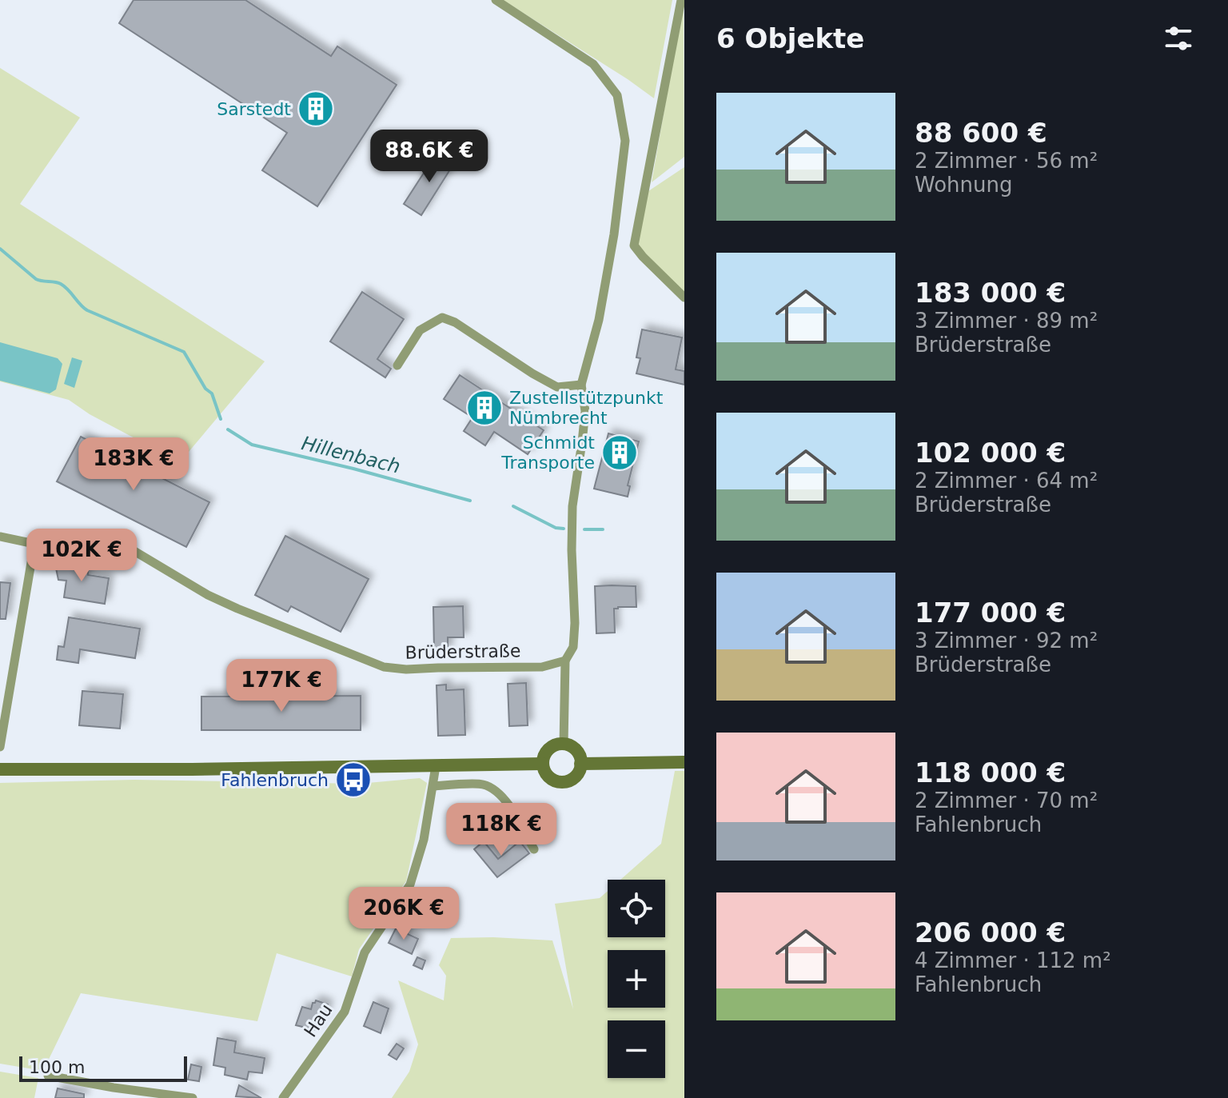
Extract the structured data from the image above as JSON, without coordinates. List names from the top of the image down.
{
  "streets": {
    "street": ["Brüderstraße", "Hau"]
  },
  "water": ["Hillenbach"],
  "places": {
    "building": ["Sarstedt", "Zustellstützpunkt Nümbrecht", "Schmidt Transporte"],
    "bus stop": ["Fahlenbruch"]
  },
  "scale_bar": "100 m",
  "page": {
    "heading": "6 Objekte",
    "list": [
      {
        "name": "88 600 €",
        "note": "2 Zimmer · 56 m² · Wohnung"
      },
      {
        "name": "183 000 €",
        "note": "3 Zimmer · 89 m² · Brüderstraße"
      },
      {
        "name": "102 000 €",
        "note": "2 Zimmer · 64 m² · Brüderstraße"
      },
      {
        "name": "177 000 €",
        "note": "3 Zimmer · 92 m² · Brüderstraße"
      },
      {
        "name": "118 000 €",
        "note": "2 Zimmer · 70 m² · Fahlenbruch"
      },
      {
        "name": "206 000 €",
        "note": "4 Zimmer · 112 m² · Fahlenbruch"
      }
    ],
    "price": [
      "88.6K €",
      "183K €",
      "102K €",
      "177K €",
      "118K €",
      "206K €"
    ],
    "map_buttons": ["+", "−"],
    "scale": "100 m"
  }
}
